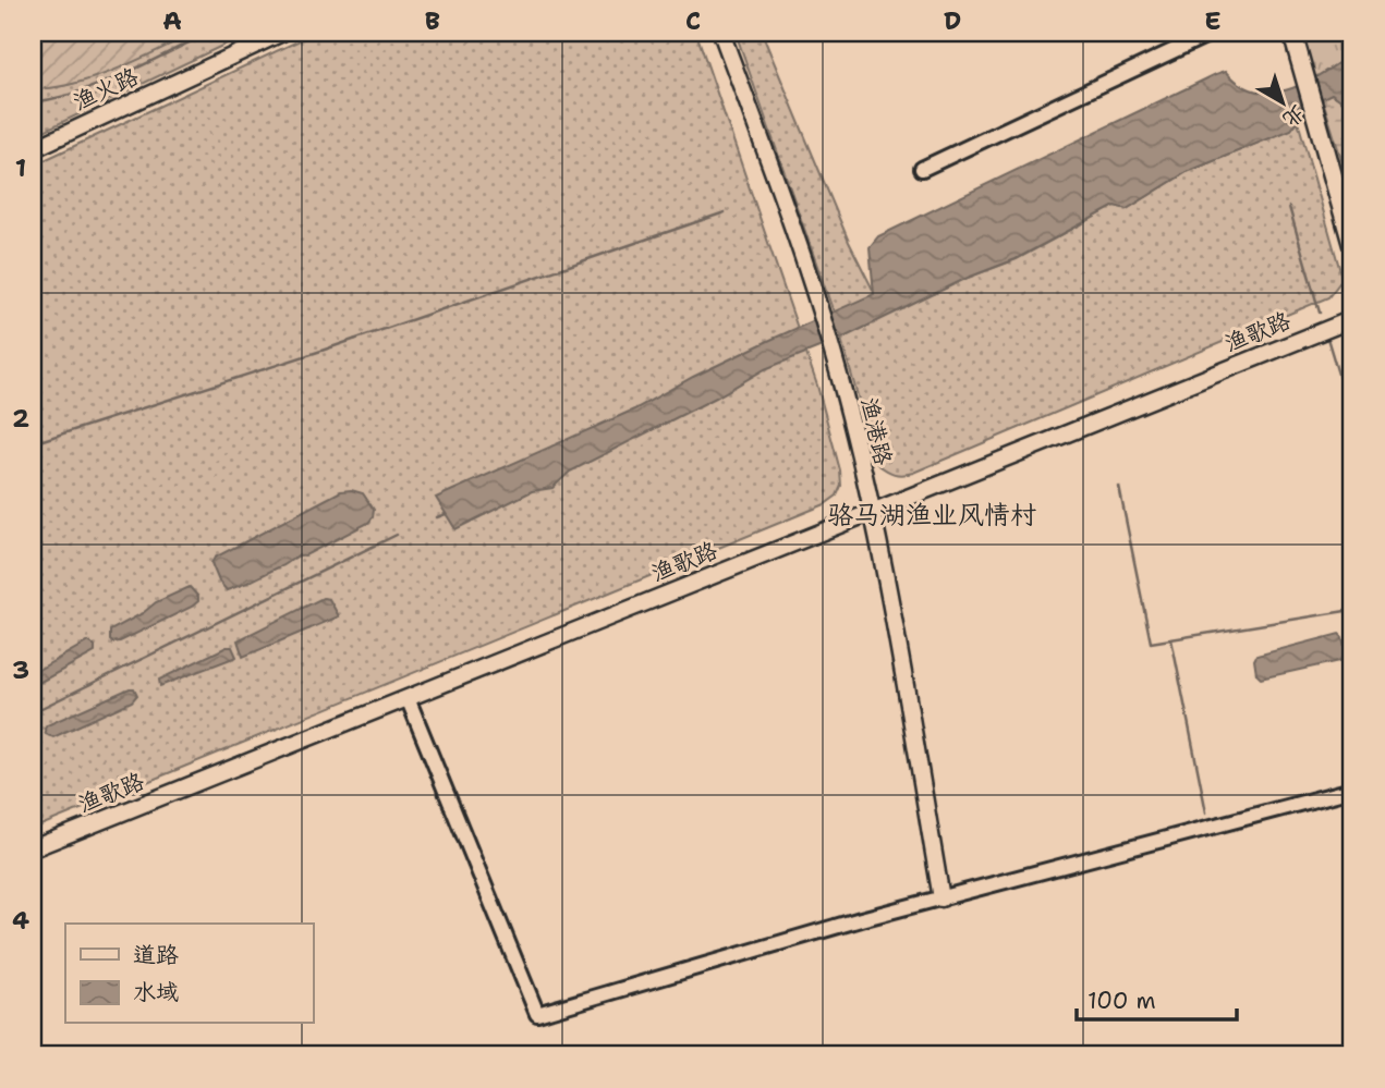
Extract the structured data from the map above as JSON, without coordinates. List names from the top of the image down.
{
  "streets": {
    "street": ["渔火路", "渔歌路", "渔港路"]
  },
  "crossings": [
    ["渔歌路", "渔港路"]
  ],
  "districts": ["骆马湖渔业风情村"],
  "legend": ["道路", "水域"],
  "scale_bar": "100 m",
  "north": "bottom right",
  "grid": {
    "columns": [
      "A",
      "B",
      "C",
      "D",
      "E"
    ],
    "rows": [
      "1",
      "2",
      "3",
      "4"
    ]
  }
}
